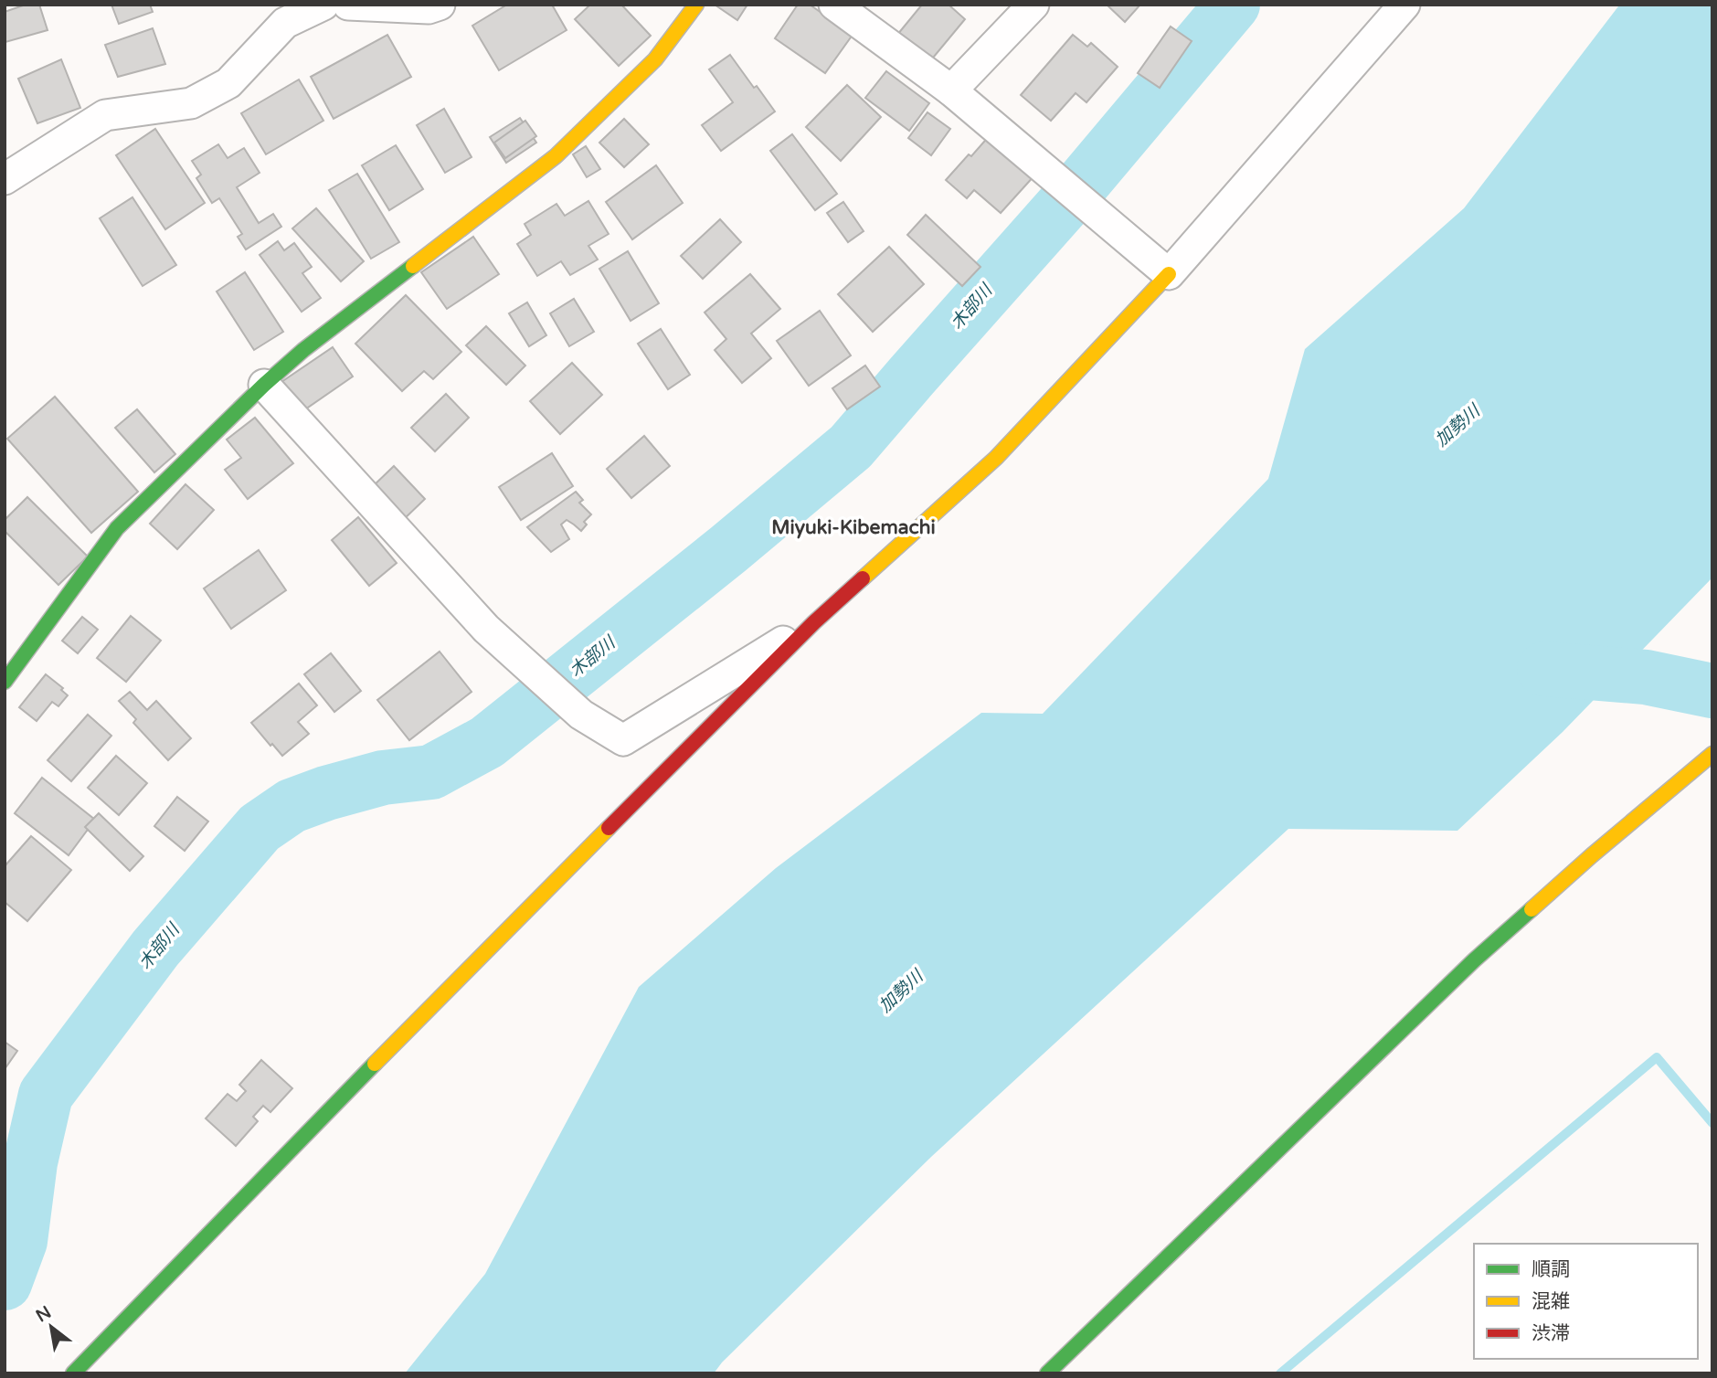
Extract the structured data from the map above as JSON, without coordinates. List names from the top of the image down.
{
  "districts": ["Miyuki-Kibemachi"],
  "water": ["木部川", "加勢川"],
  "legend": ["順調", "混雑", "渋滞"],
  "north": "top left"
}
